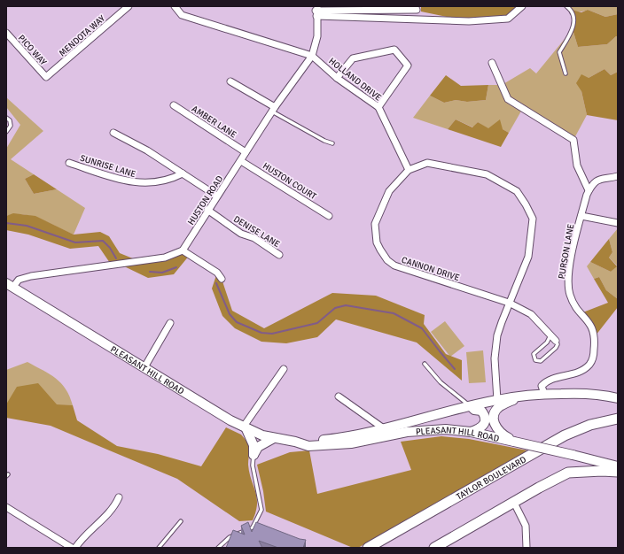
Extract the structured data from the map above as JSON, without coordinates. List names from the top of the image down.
{
  "streets": {
    "main road": ["PLEASANT HILL ROAD", "TAYLOR BOULEVARD"],
    "street": [
      "MENDOTA WAY",
      "PICO WAY",
      "HOLLAND DRIVE",
      "AMBER LANE",
      "SUNRISE LANE",
      "HUSTON COURT",
      "HUSTON ROAD",
      "DENISE LANE",
      "PURSON LANE",
      "CANNON DRIVE"
    ]
  },
  "crossings": [
    ["MENDOTA WAY", "PICO WAY"],
    ["HOLLAND DRIVE", "HUSTON ROAD"],
    ["HOLLAND DRIVE", "CANNON DRIVE"],
    ["AMBER LANE", "HUSTON ROAD"],
    ["HUSTON COURT", "HUSTON ROAD"],
    ["HUSTON ROAD", "DENISE LANE"],
    ["PURSON LANE", "PLEASANT HILL ROAD"]
  ]
}
